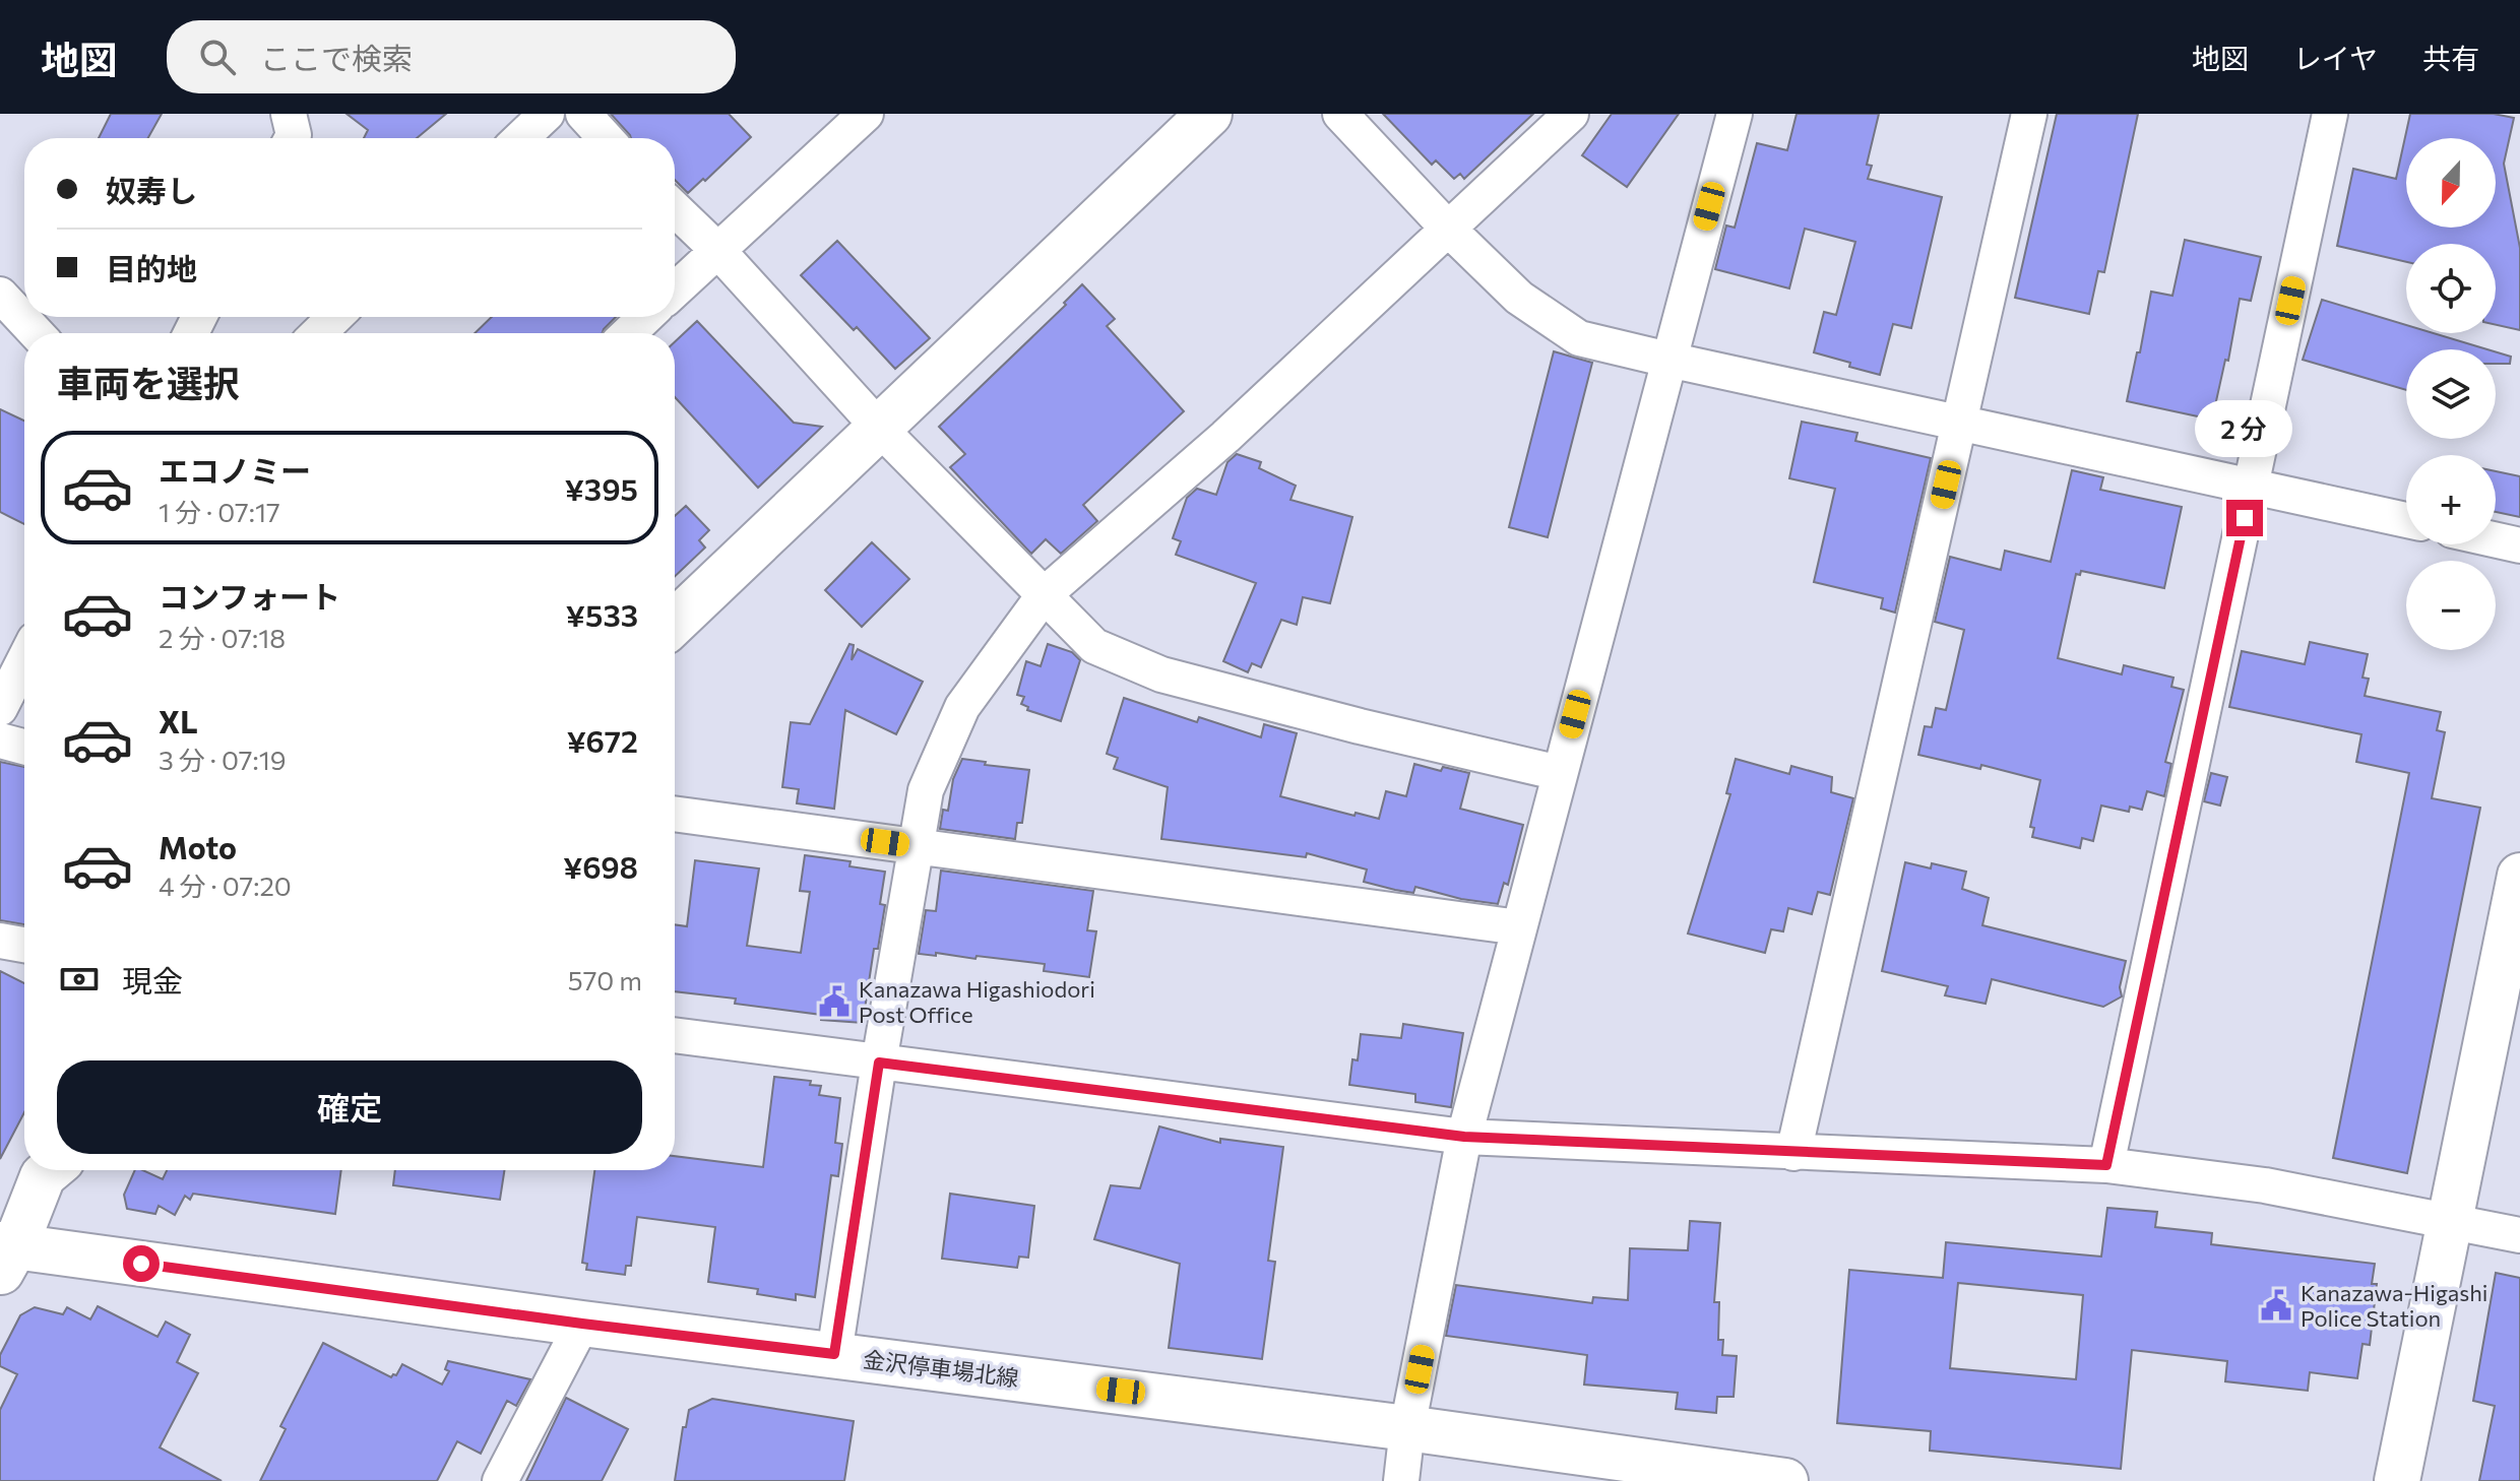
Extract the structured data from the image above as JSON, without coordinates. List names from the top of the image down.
{
  "streets": {
    "main road": ["金沢停車場北線"]
  },
  "places": {
    "public building": ["Kanazawa Higashiodori Post Office", "Kanazawa-Higashi Police Station"]
  },
  "north": "bottom",
  "page": {
    "header": "地図",
    "search": "ここで検索",
    "nav": ["地図", "レイヤ", "共有"],
    "map_buttons": ["+", "−"],
    "banner": ["奴寿し", "目的地"],
    "heading": "車両を選択",
    "bubble": "2 分",
    "list": [
      {
        "name": "エコノミー",
        "note": "1 分 · 07:17",
        "value": "¥395"
      },
      {
        "name": "コンフォート",
        "note": "2 分 · 07:18",
        "value": "¥533"
      },
      {
        "name": "XL",
        "note": "3 分 · 07:19",
        "value": "¥672"
      },
      {
        "name": "Moto",
        "note": "4 分 · 07:20",
        "value": "¥698"
      }
    ],
    "pay": ["現金", "570 m"],
    "buttons": "確定"
  }
}
